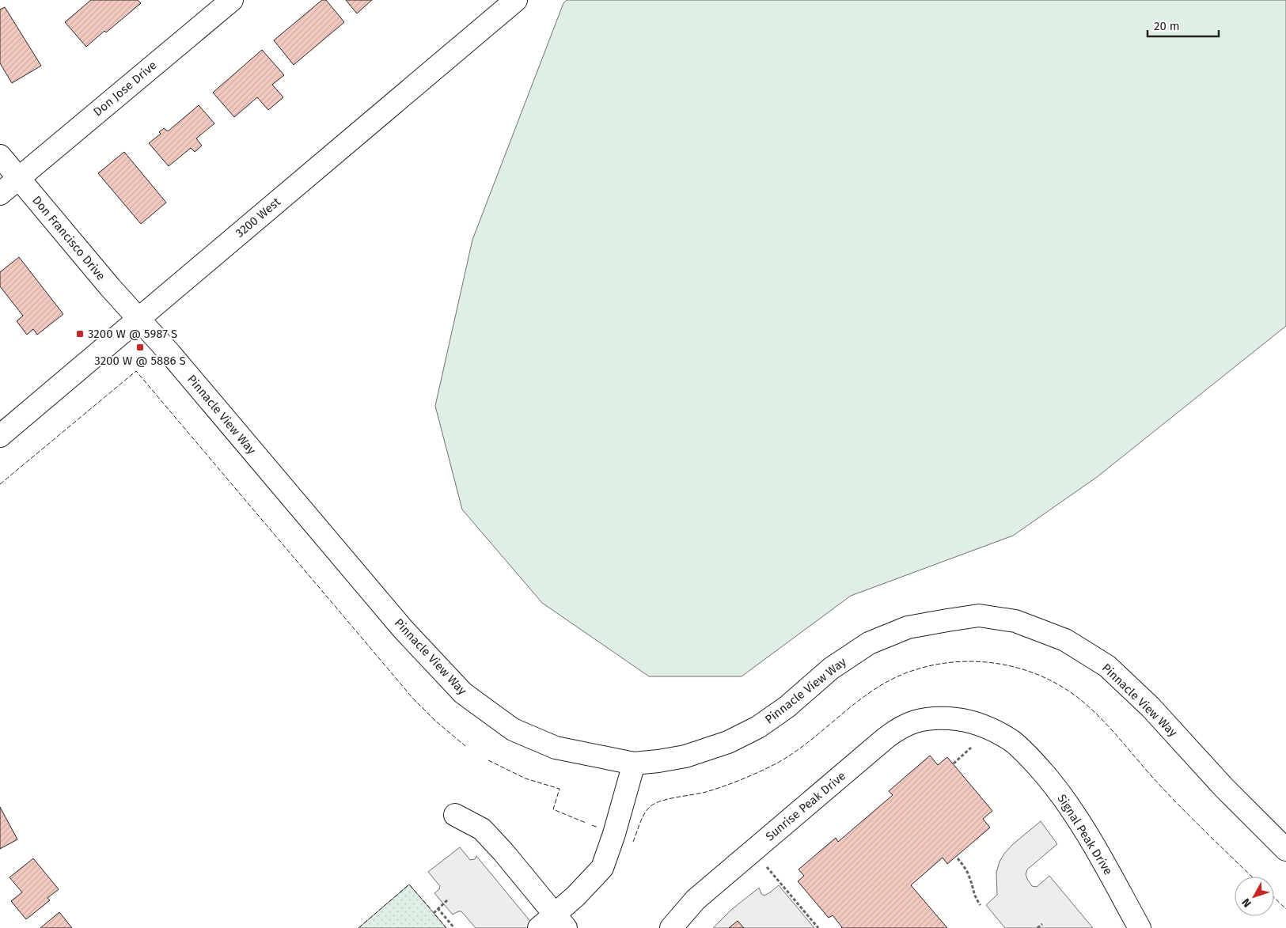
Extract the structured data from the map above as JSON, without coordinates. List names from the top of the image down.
{
  "streets": {
    "street": [
      "Don Jose Drive",
      "3200 West",
      "Don Francisco Drive",
      "Pinnacle View Way",
      "Sunrise Peak Drive",
      "Signal Peak Drive"
    ]
  },
  "crossings": [
    ["Don Jose Drive", "Don Francisco Drive"],
    ["3200 West", "Don Francisco Drive"],
    ["3200 West", "Pinnacle View Way"],
    ["Don Francisco Drive", "Pinnacle View Way"],
    ["Sunrise Peak Drive", "Signal Peak Drive"]
  ],
  "places": {
    "transit": ["3200 W @ 5987 S", "3200 W @ 5886 S"]
  },
  "scale_bar": "20 m",
  "north": "bottom left"
}
